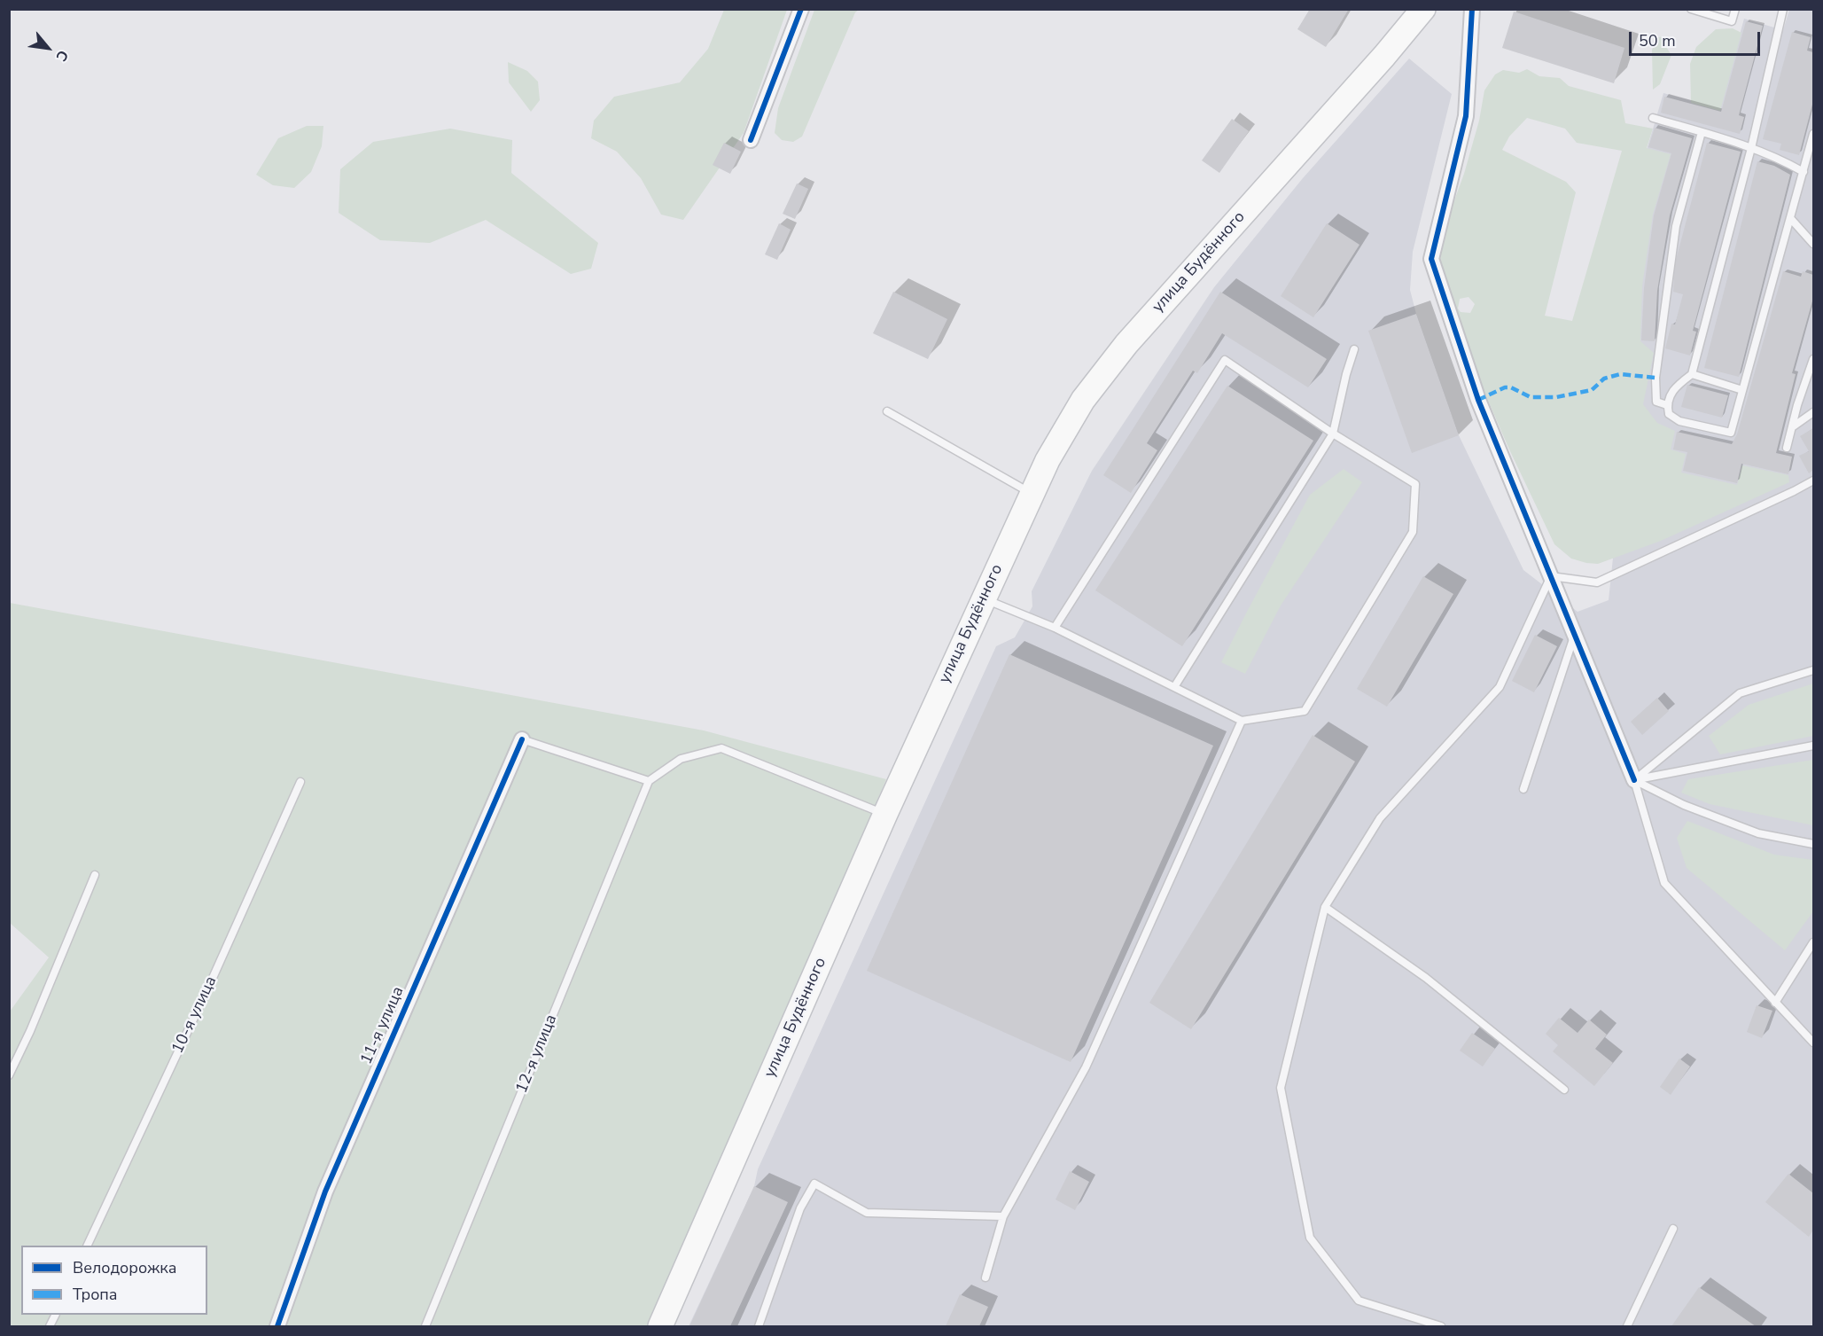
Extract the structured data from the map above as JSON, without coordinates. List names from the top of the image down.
{
  "streets": {
    "main road": ["улица Будённого"],
    "street": ["11-я улица"],
    "lane": ["10-я улица", "12-я улица"]
  },
  "legend": ["Велодорожка", "Тропа"],
  "scale_bar": "50 m",
  "north": "bottom right"
}
